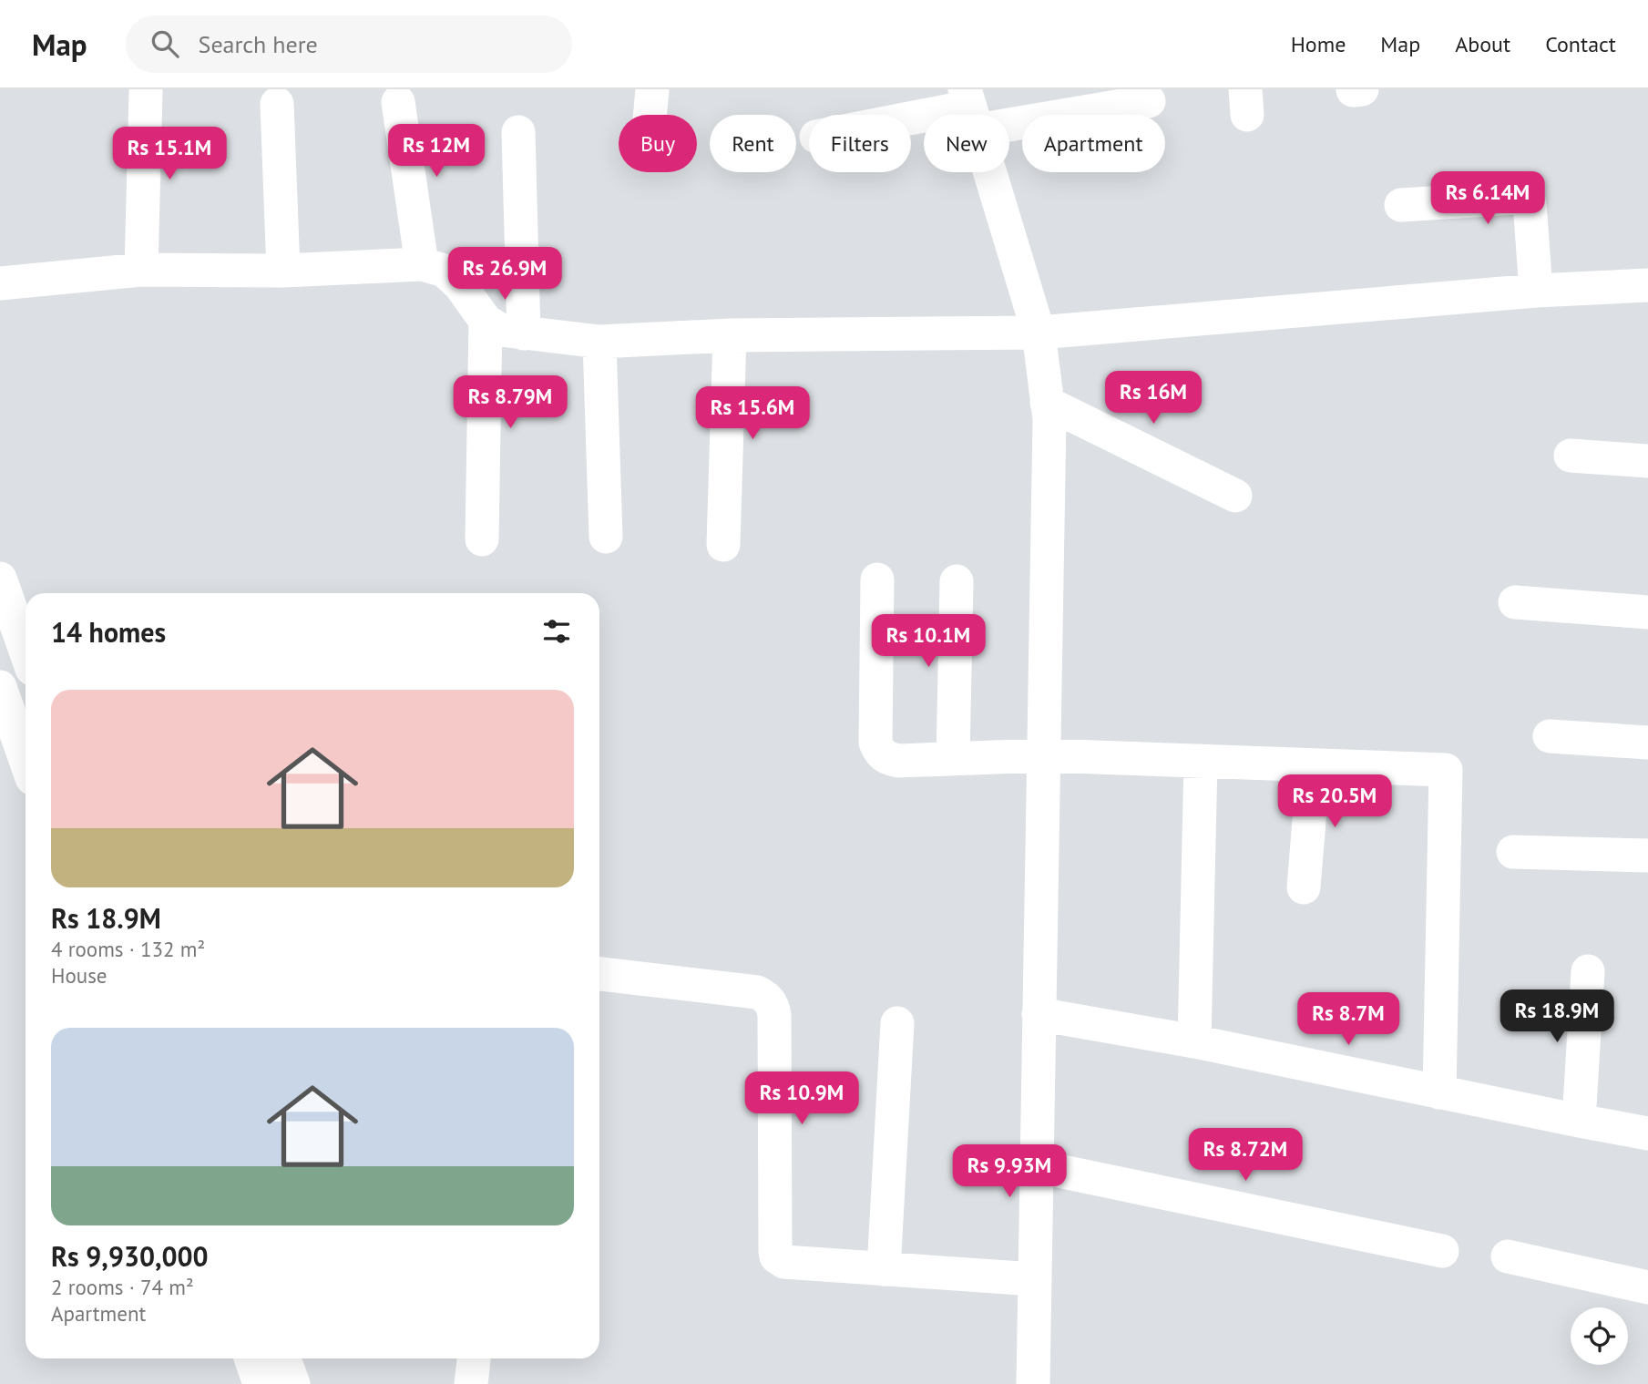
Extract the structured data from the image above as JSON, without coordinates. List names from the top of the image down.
{
  "page": {
    "header": "Map",
    "search": "Search here",
    "nav": [
      "Home",
      "Map",
      "About",
      "Contact"
    ],
    "chip": [
      "Buy",
      "Rent",
      "Filters",
      "New",
      "Apartment"
    ],
    "price": [
      "Rs 12M",
      "Rs 15.1M",
      "Rs 6.14M",
      "Rs 26.9M",
      "Rs 16M",
      "Rs 8.79M",
      "Rs 15.6M",
      "Rs 10.1M",
      "Rs 20.5M",
      "Rs 18.9M",
      "Rs 8.7M",
      "Rs 10.9M",
      "Rs 8.72M",
      "Rs 9.93M"
    ],
    "heading": "14 homes",
    "list": [
      {
        "name": "Rs 18.9M",
        "note": "4 rooms · 132 m² · House"
      },
      {
        "name": "Rs 9,930,000",
        "note": "2 rooms · 74 m² · Apartment"
      }
    ]
  }
}
